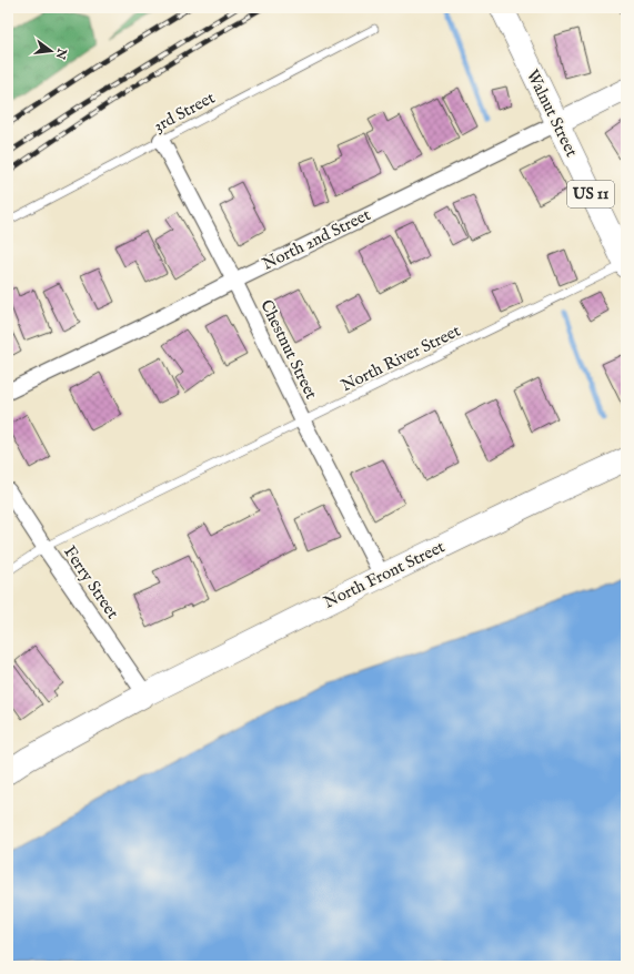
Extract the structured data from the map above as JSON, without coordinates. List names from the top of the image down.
{
  "streets": {
    "main road": ["Walnut Street", "US 11", "North Front Street"],
    "street": ["North 2nd Street", "Chestnut Street", "Ferry Street"],
    "lane": ["3rd Street", "North River Street"]
  },
  "crossings": [
    ["3rd Street", "Chestnut Street"],
    ["Walnut Street", "North 2nd Street"],
    ["Walnut Street", "North River Street"],
    ["North 2nd Street", "Chestnut Street"],
    ["Chestnut Street", "North River Street"],
    ["Chestnut Street", "North Front Street"],
    ["North River Street", "Ferry Street"],
    ["North Front Street", "Ferry Street"]
  ],
  "north": "right"
}
